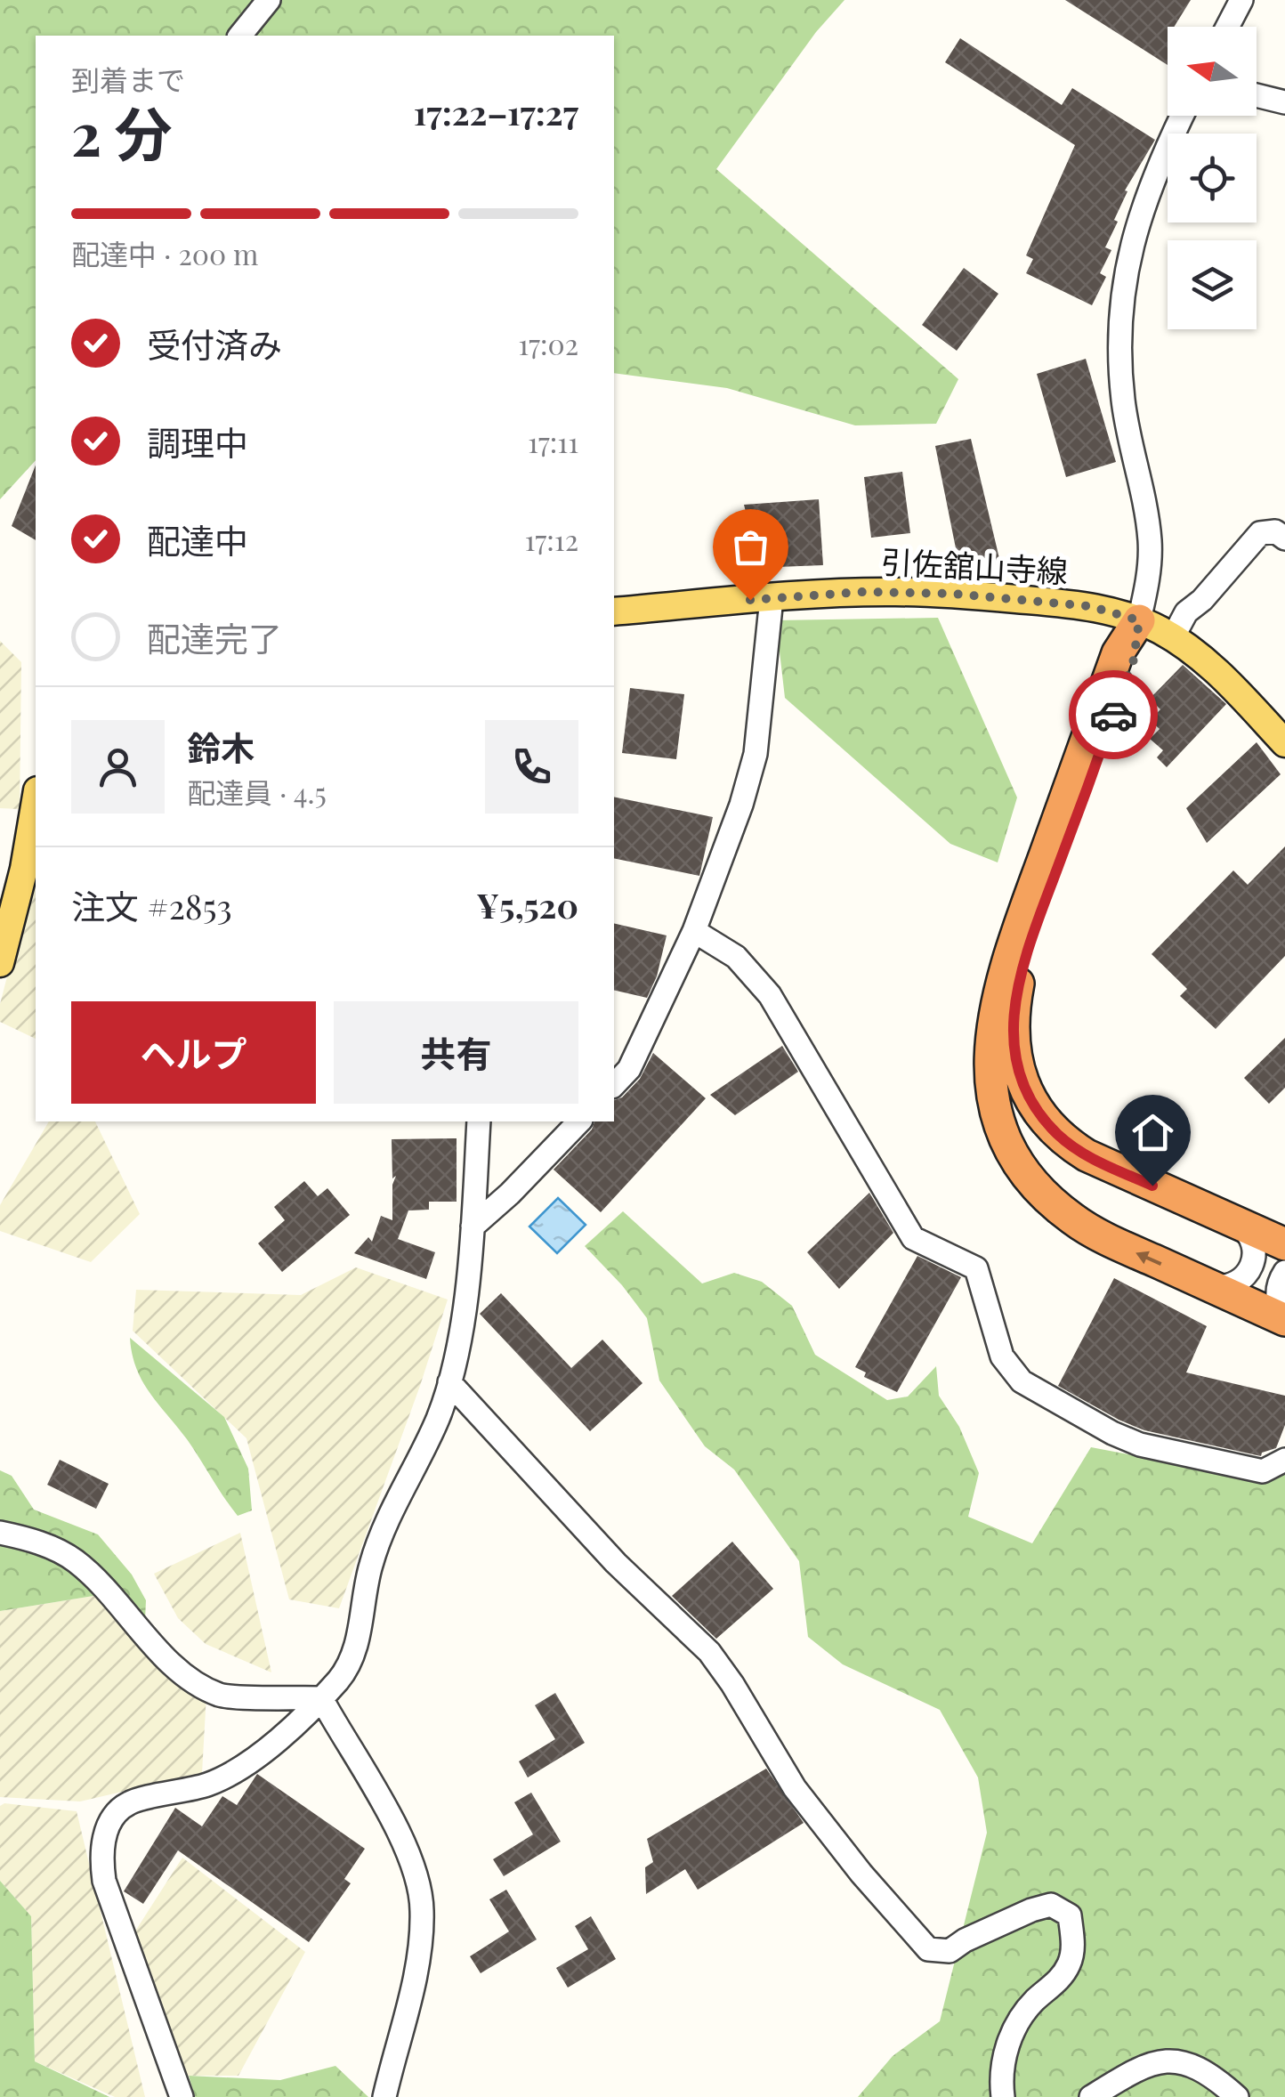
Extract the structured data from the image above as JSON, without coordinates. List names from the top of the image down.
{
  "streets": {
    "main road": ["引佐舘山寺線"]
  },
  "north": "left",
  "page": {
    "heading": ["2 分", "到着まで", "17:22–17:27"],
    "panel": [
      "鈴木",
      "配達員 · 4.5",
      "注文 #2853",
      "¥5,520"
    ],
    "bar": "配達中 · 200 m",
    "list": [
      ["受付済み", "17:02"],
      ["調理中", "17:11"],
      ["配達中", "17:12"],
      "配達完了"
    ],
    "buttons": ["ヘルプ", "共有"]
  }
}
